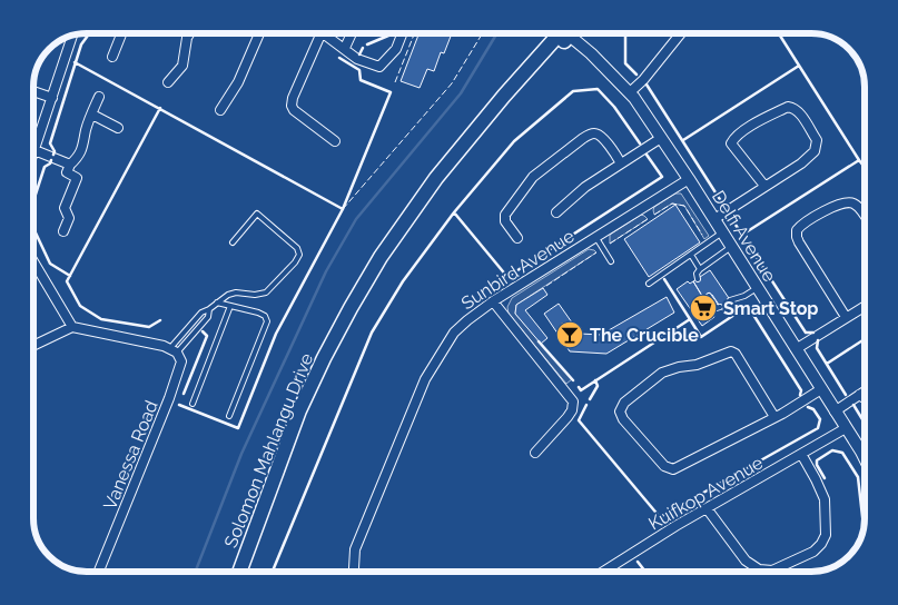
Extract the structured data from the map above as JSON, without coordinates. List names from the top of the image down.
{
  "streets": {
    "main road": ["Solomon Mahlangu Drive"],
    "street": [
      "Delfi Avenue",
      "Sunbird Avenue",
      "Vanessa Road",
      "Kuifkop Avenue"
    ]
  },
  "crossings": [
    ["Delfi Avenue", "Sunbird Avenue"],
    ["Delfi Avenue", "Kuifkop Avenue"]
  ],
  "places": {
    "supermarket": ["Smart Stop"],
    "bar": ["The Crucible"]
  }
}
